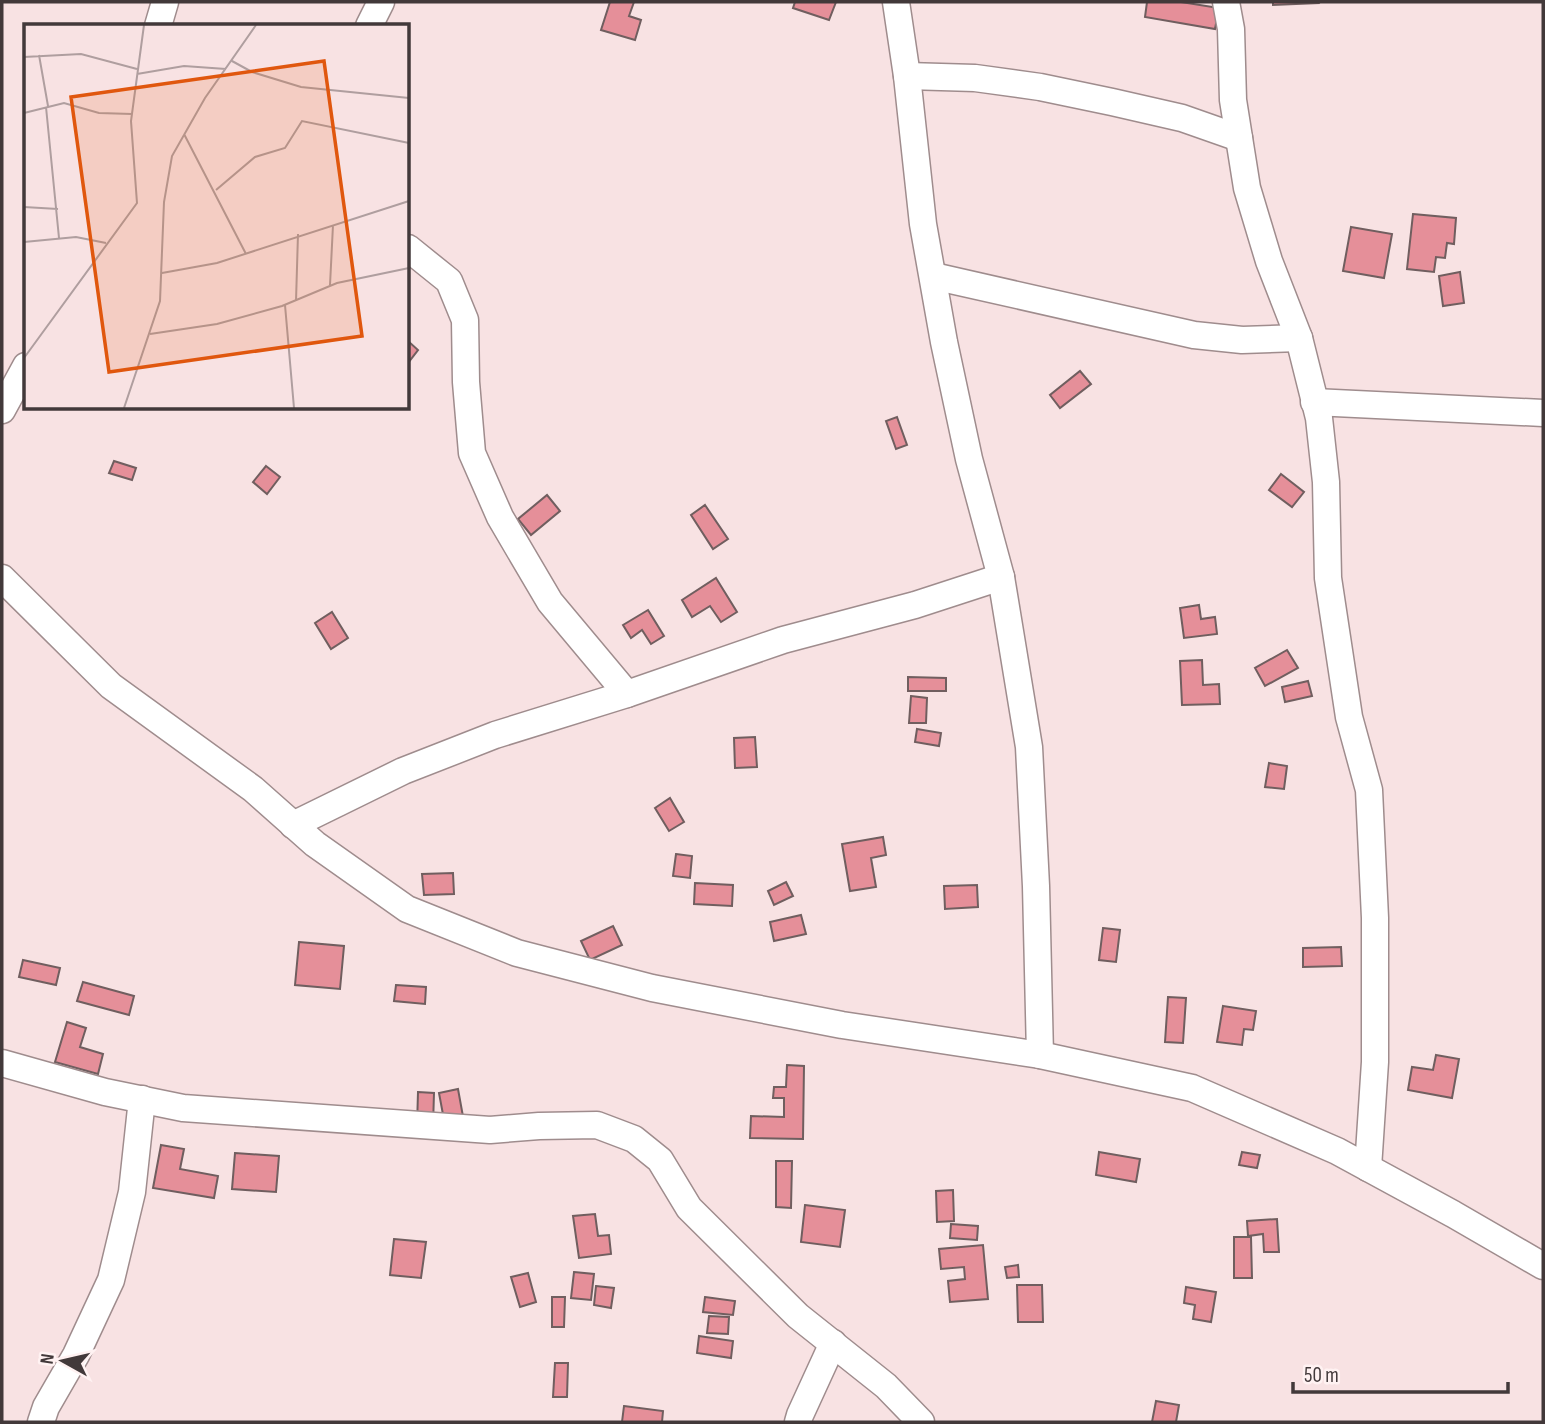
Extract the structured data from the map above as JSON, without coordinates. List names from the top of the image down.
{
  "scale_bar": "50 m",
  "north": "left"
}
